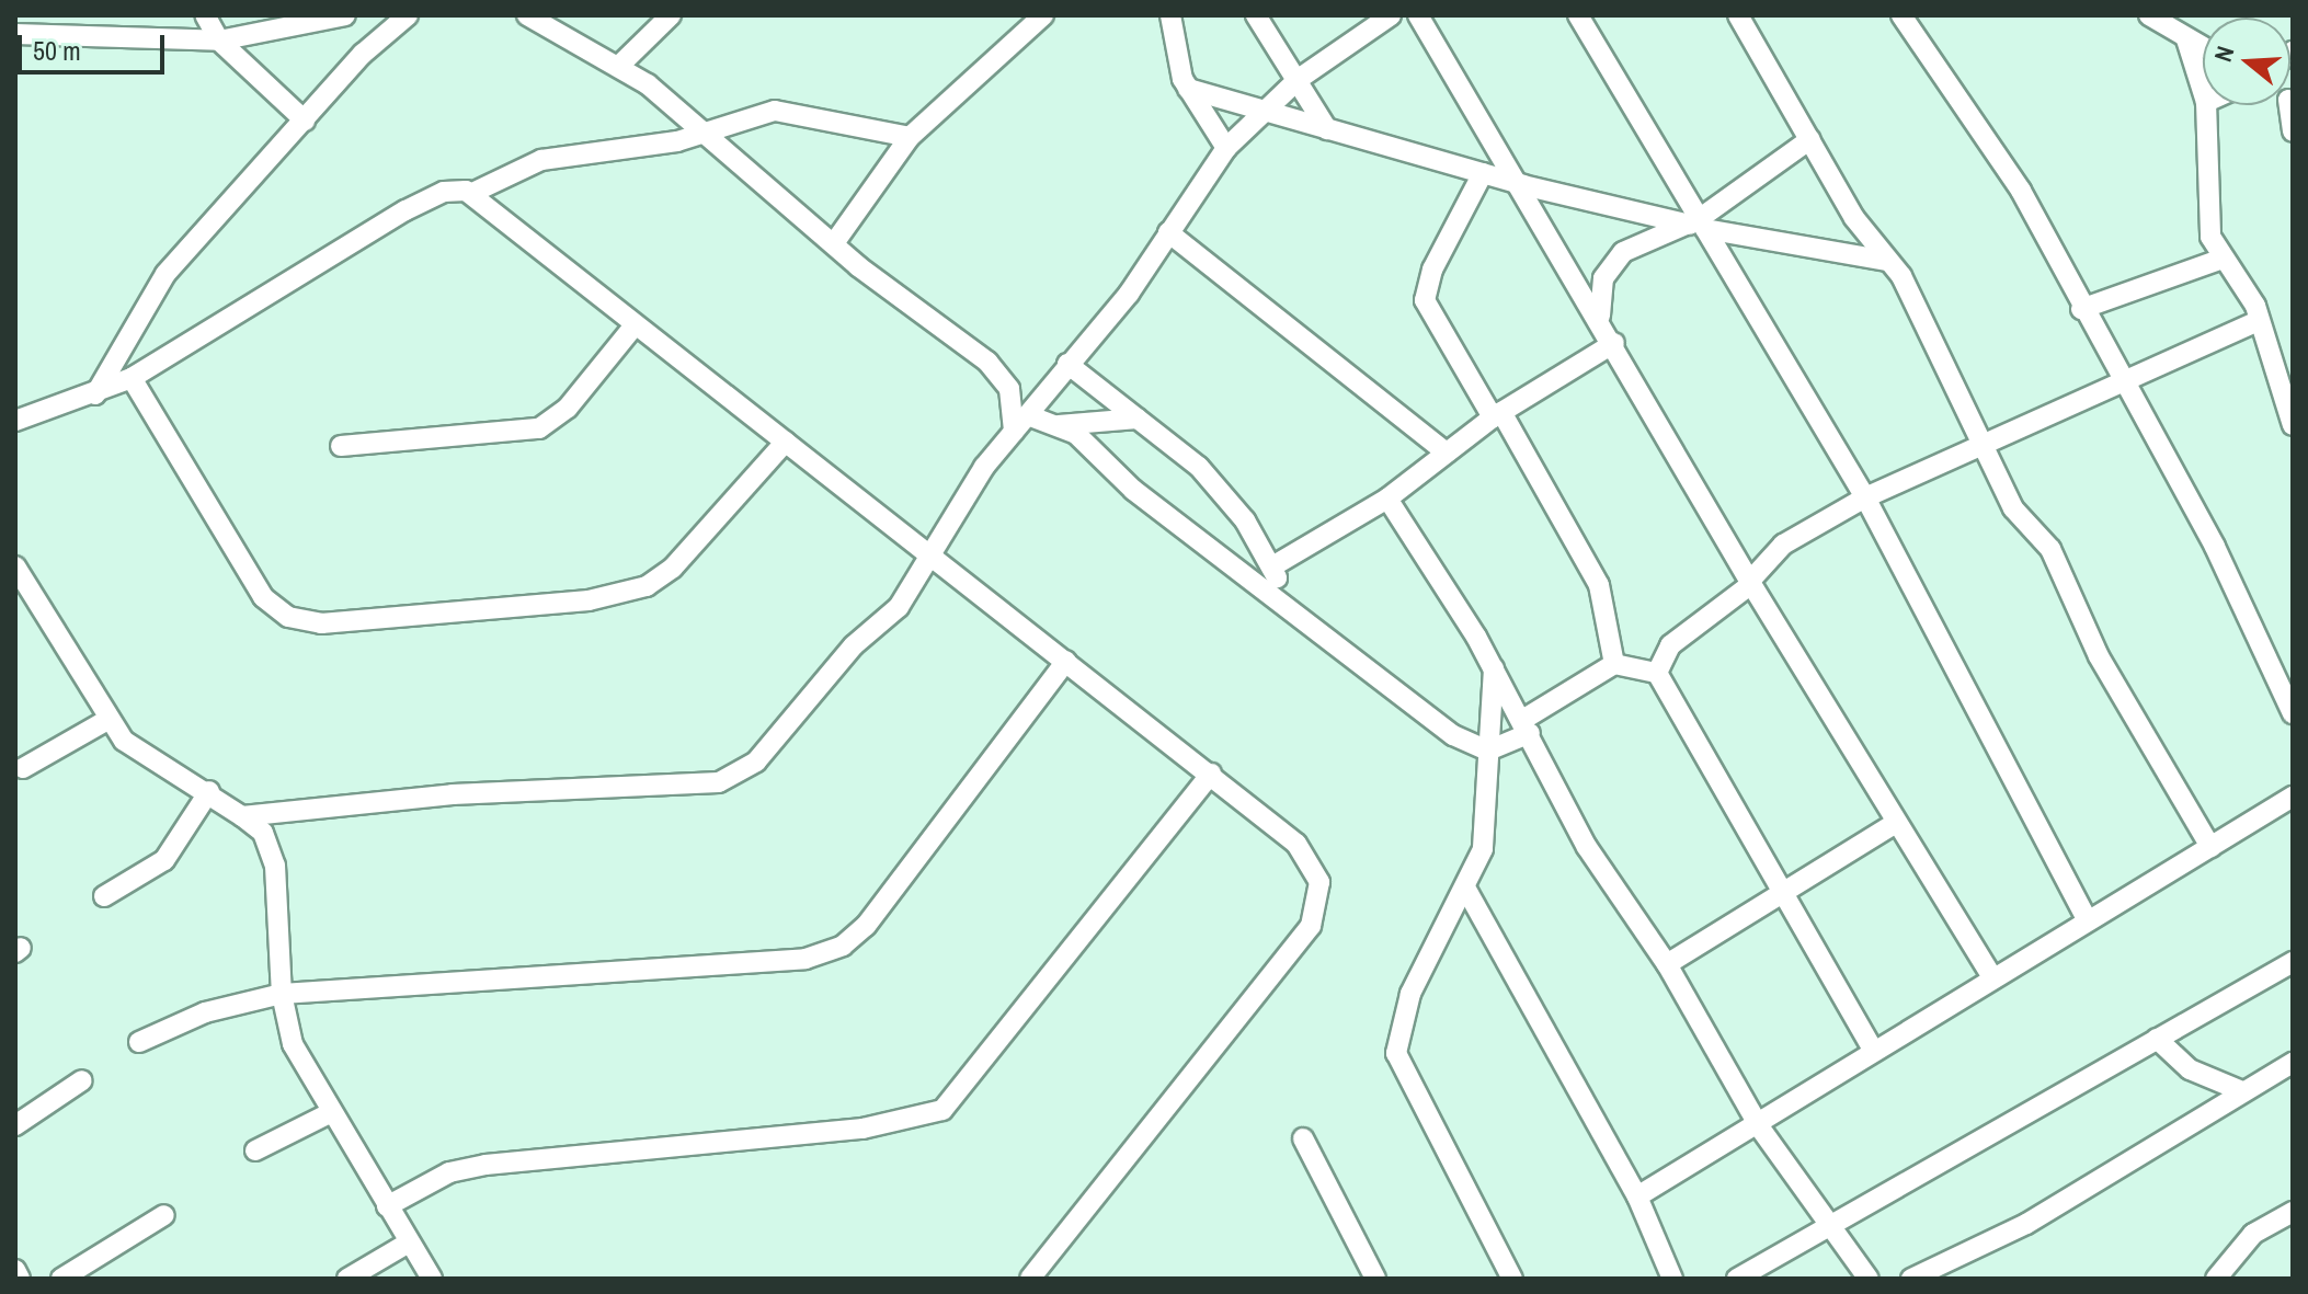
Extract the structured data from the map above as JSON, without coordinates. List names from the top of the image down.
{
  "scale_bar": "50 m",
  "north": "left"
}
